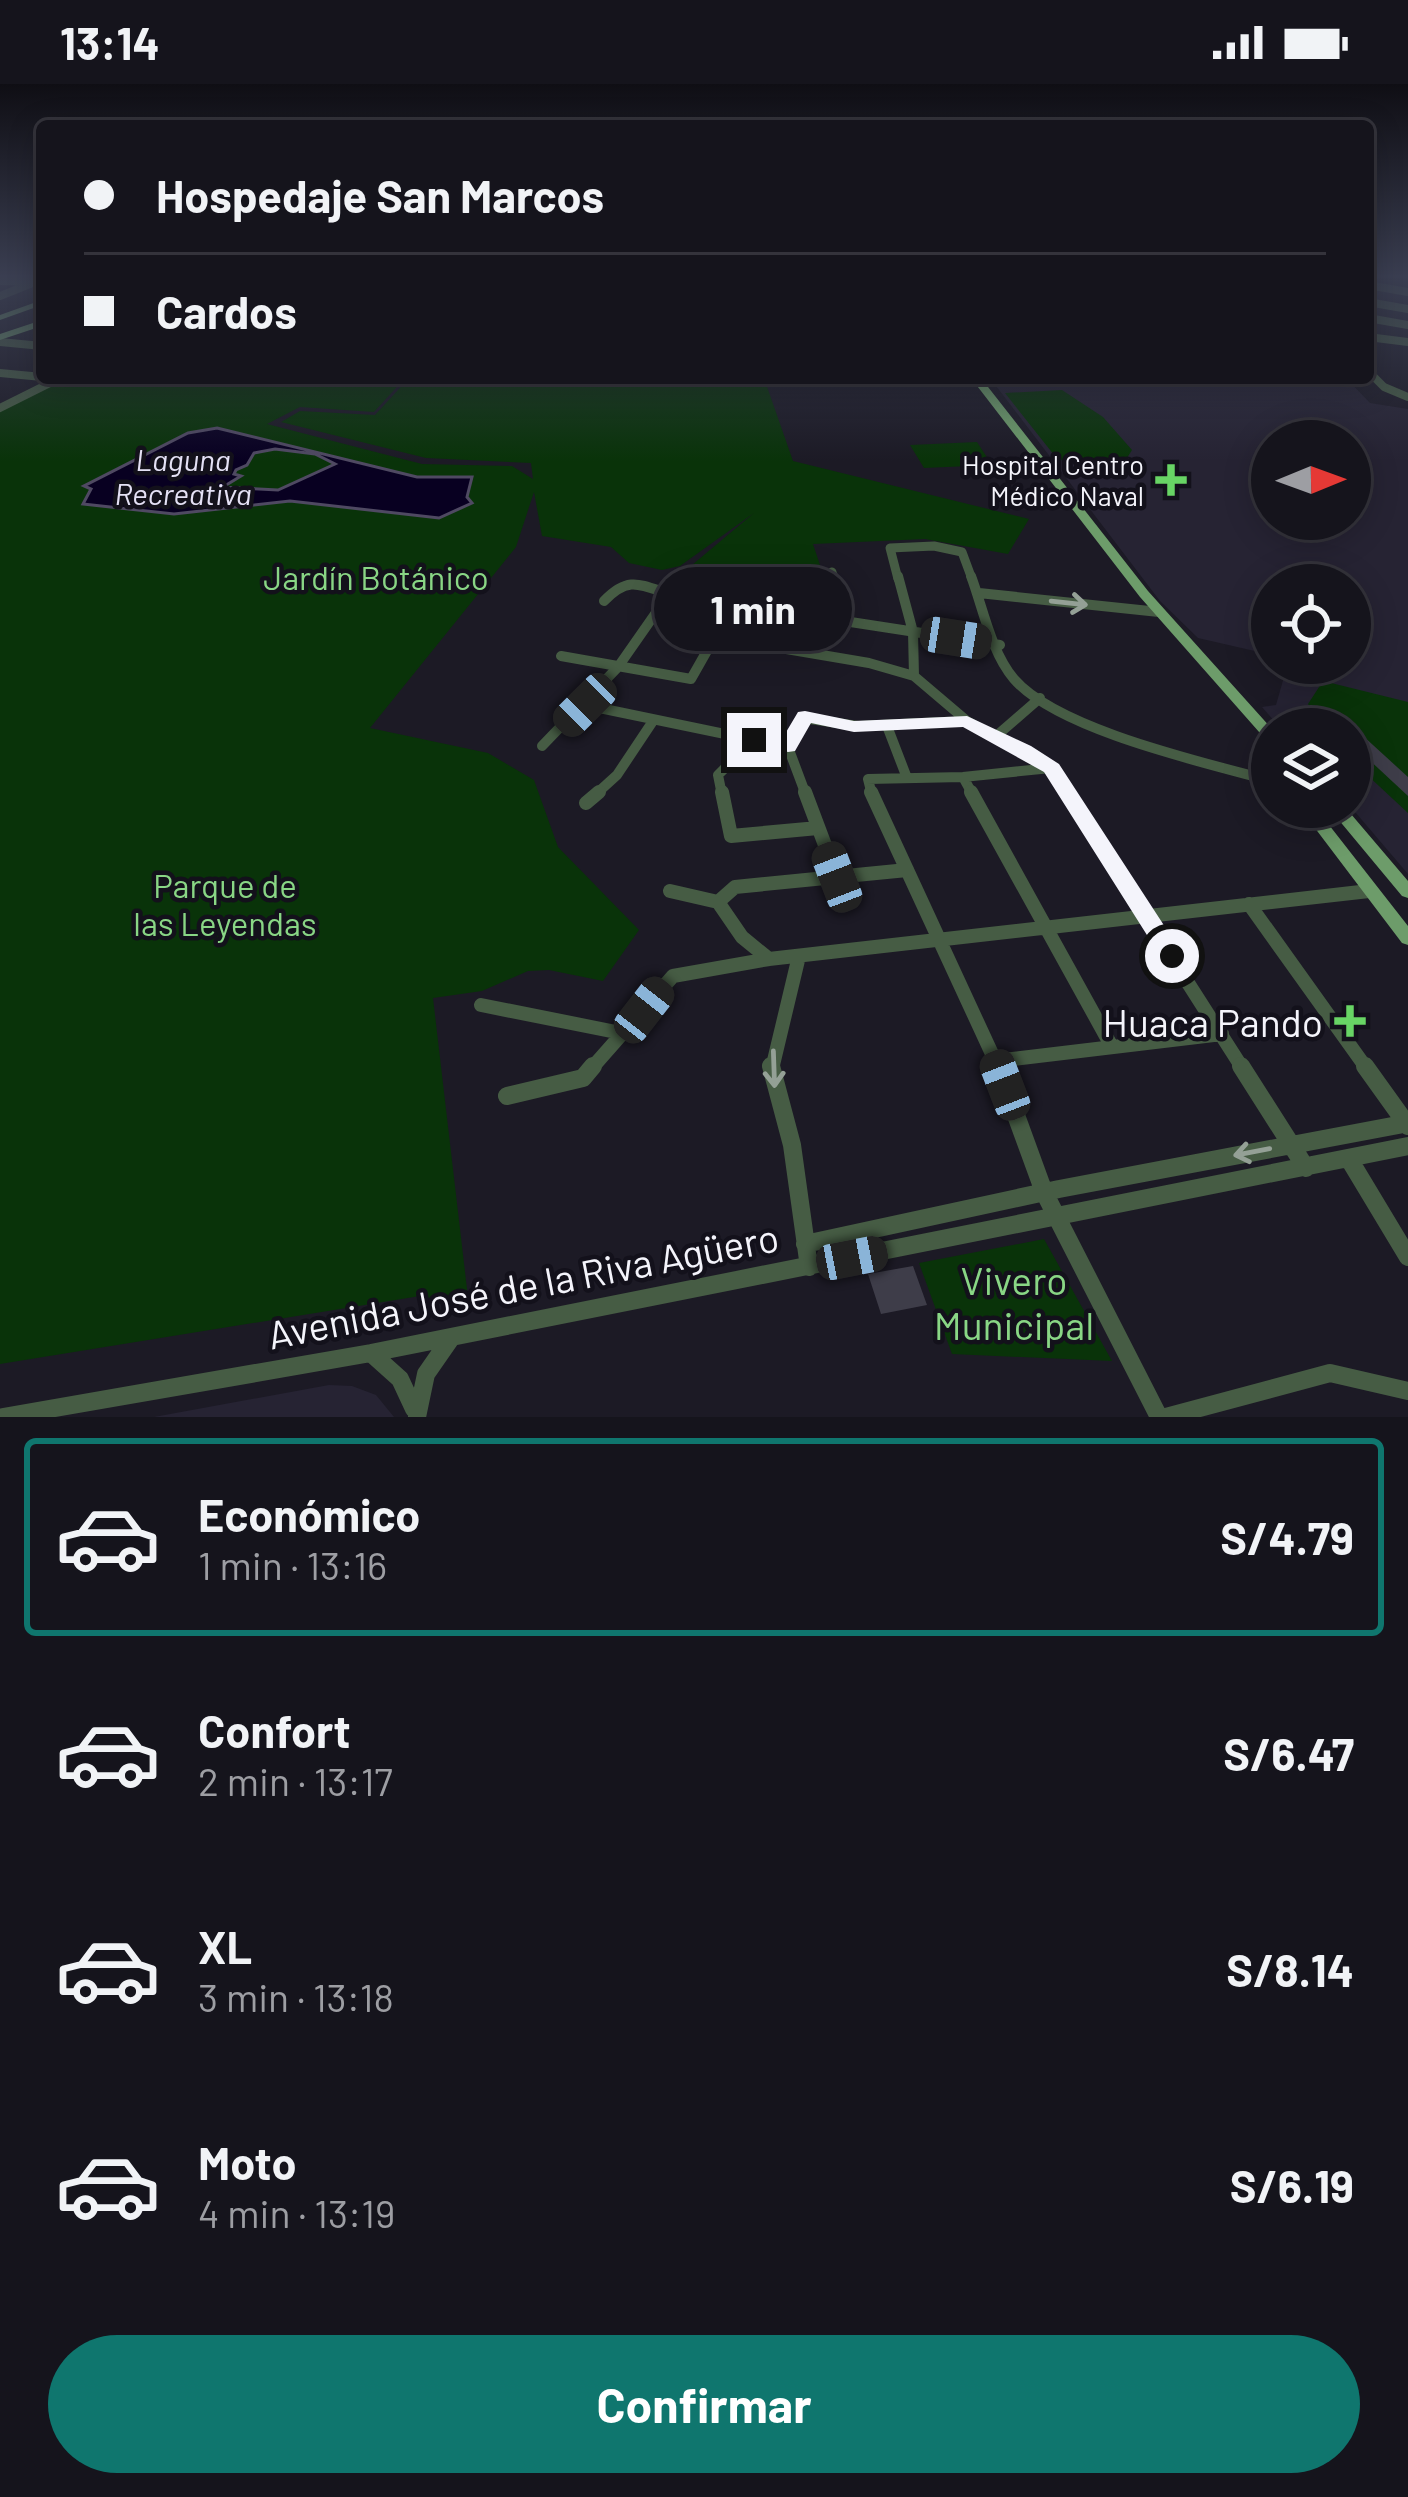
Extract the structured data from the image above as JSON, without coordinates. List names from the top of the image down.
{
  "streets": {
    "street": ["Avenida José de la Riva Agüero"]
  },
  "water": ["Laguna Recreativa"],
  "parks": ["Jardín Botánico", "Parque de las Leyendas", "Vivero Municipal"],
  "places": {
    "health": ["Hospital Centro Médico Naval", "Huaca Pando"]
  },
  "north": "right",
  "page": {
    "status": "13:14",
    "banner": ["Hospedaje San Marcos", "Cardos"],
    "bubble": "1 min",
    "list": [
      {
        "name": "Económico",
        "note": "1 min · 13:16",
        "value": "S/4.79"
      },
      {
        "name": "Confort",
        "note": "2 min · 13:17",
        "value": "S/6.47"
      },
      {
        "name": "XL",
        "note": "3 min · 13:18",
        "value": "S/8.14"
      },
      {
        "name": "Moto",
        "note": "4 min · 13:19",
        "value": "S/6.19"
      }
    ],
    "buttons": "Confirmar"
  }
}
